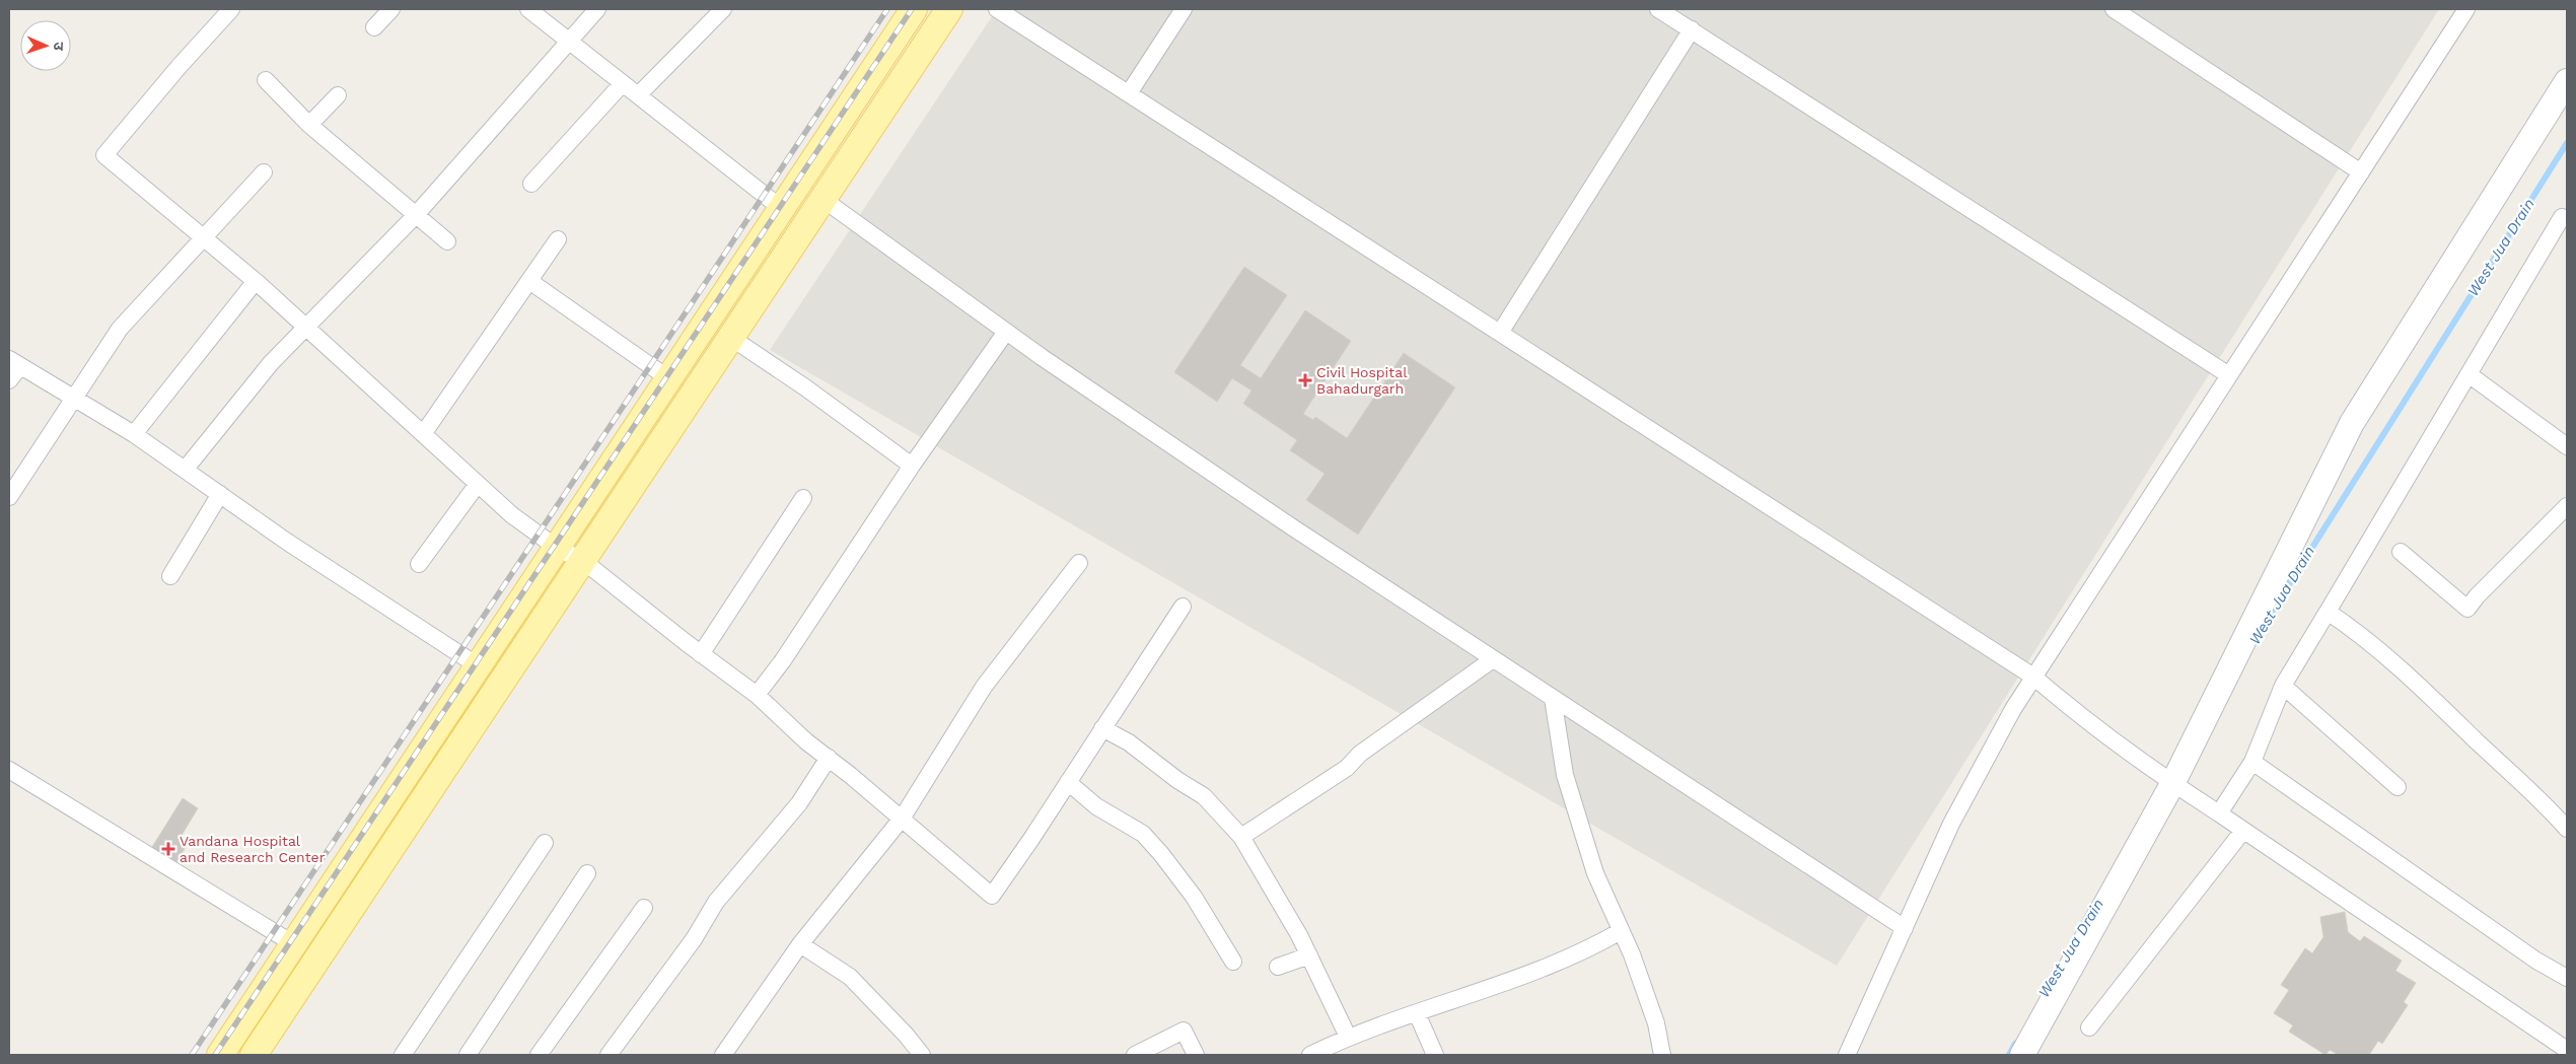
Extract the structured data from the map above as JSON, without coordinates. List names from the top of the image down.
{
  "water": ["West Jua Drain"],
  "places": {
    "health": ["Civil Hospital Bahadurgarh", "Vandana Hospital and Research Center"]
  },
  "north": "right"
}
